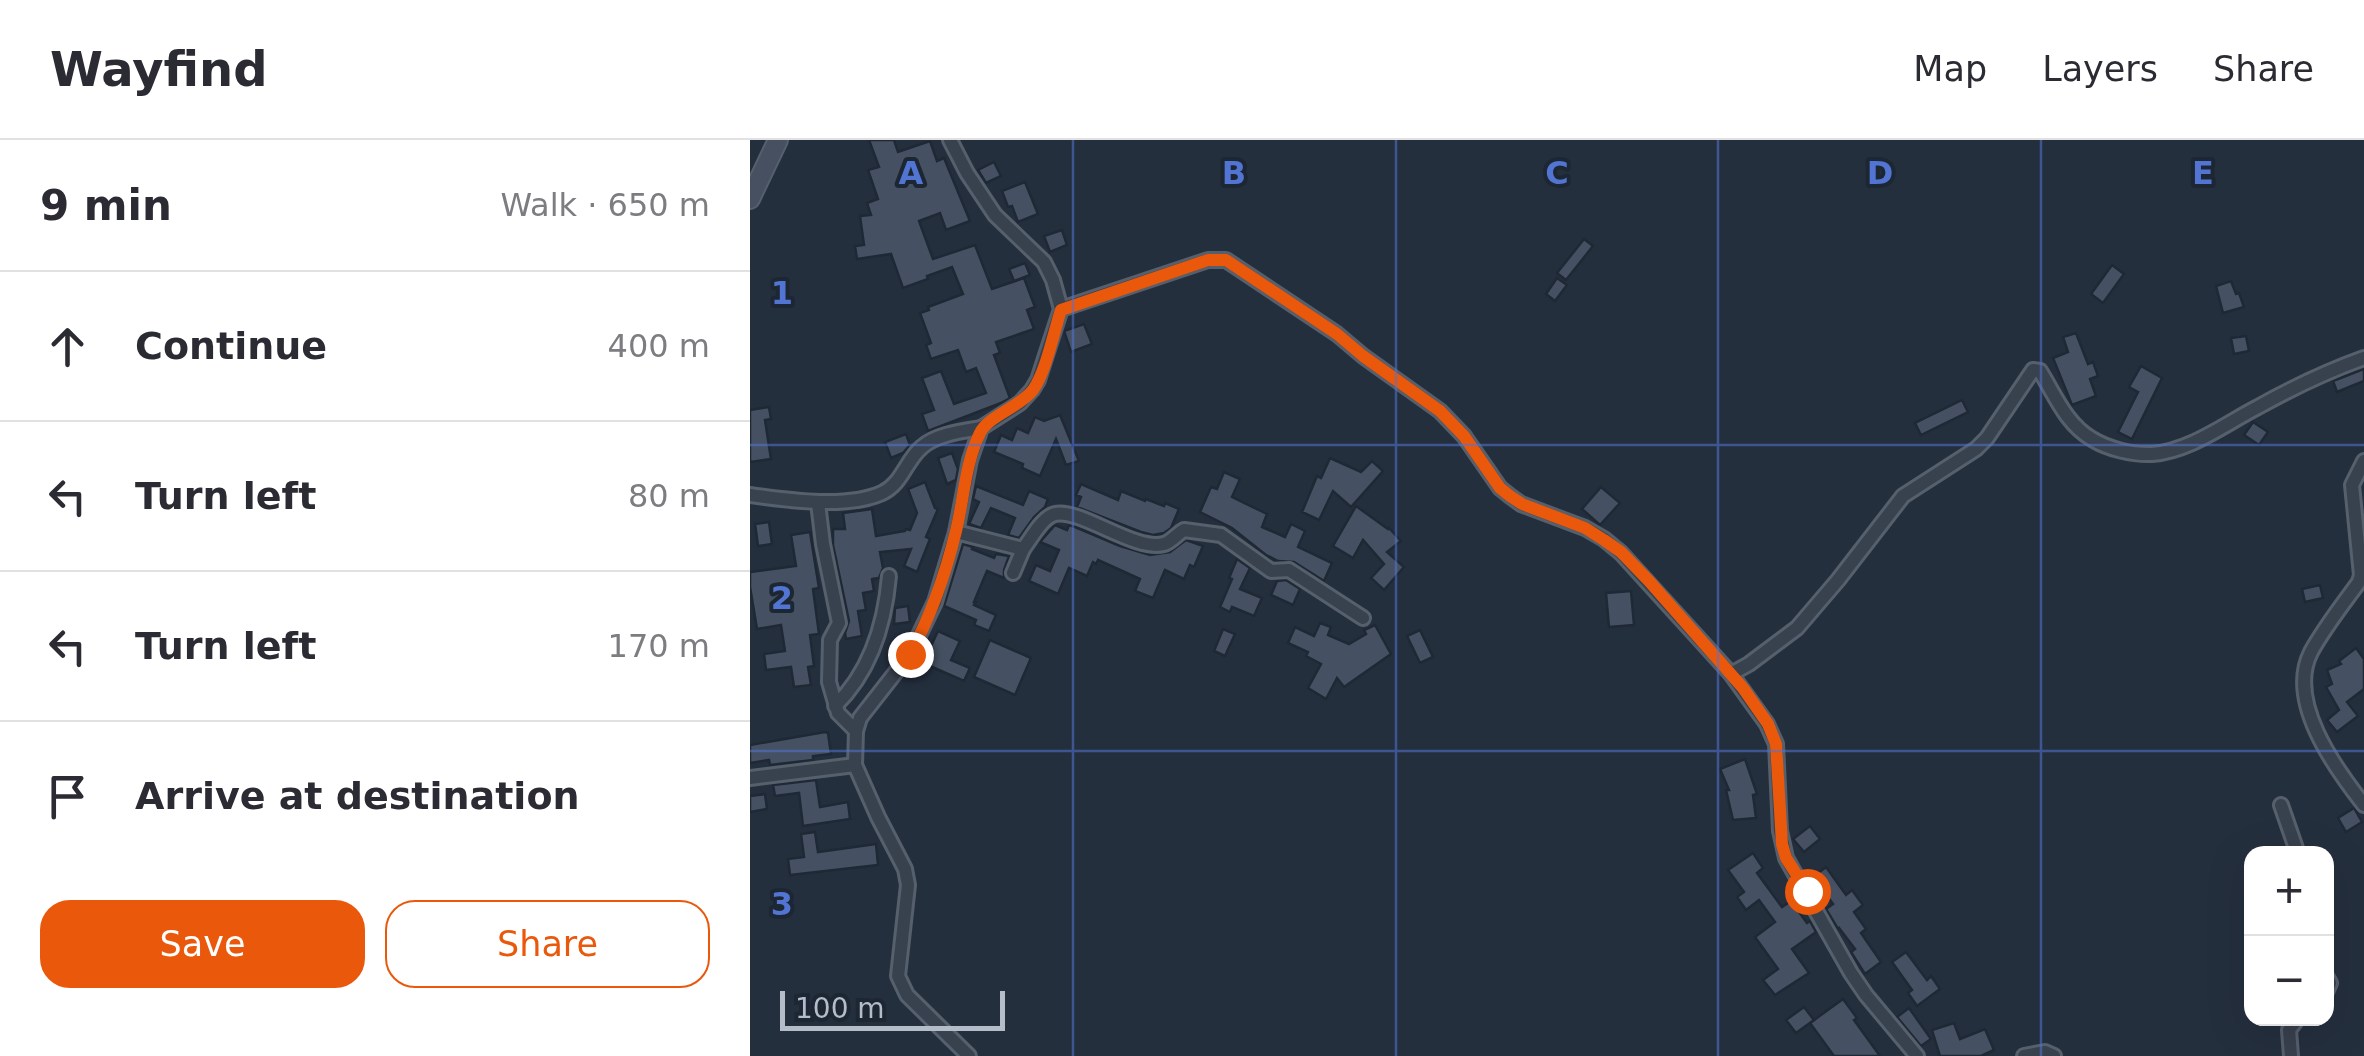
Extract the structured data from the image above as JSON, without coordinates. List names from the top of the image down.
{
  "scale_bar": "100 m",
  "page": {
    "header": "Wayfind",
    "nav": ["Map", "Layers", "Share"],
    "heading": ["9 min", "Walk · 650 m"],
    "list": [
      ["Continue", "400 m"],
      ["Turn left", "80 m"],
      ["Turn left", "170 m"],
      "Arrive at destination"
    ],
    "map_buttons": ["+", "−"],
    "buttons": ["Save", "Share"],
    "scale": "100 m"
  },
  "grid": {
    "columns": [
      "A",
      "B",
      "C",
      "D",
      "E"
    ],
    "rows": ["1", "2", "3"]
  }
}
